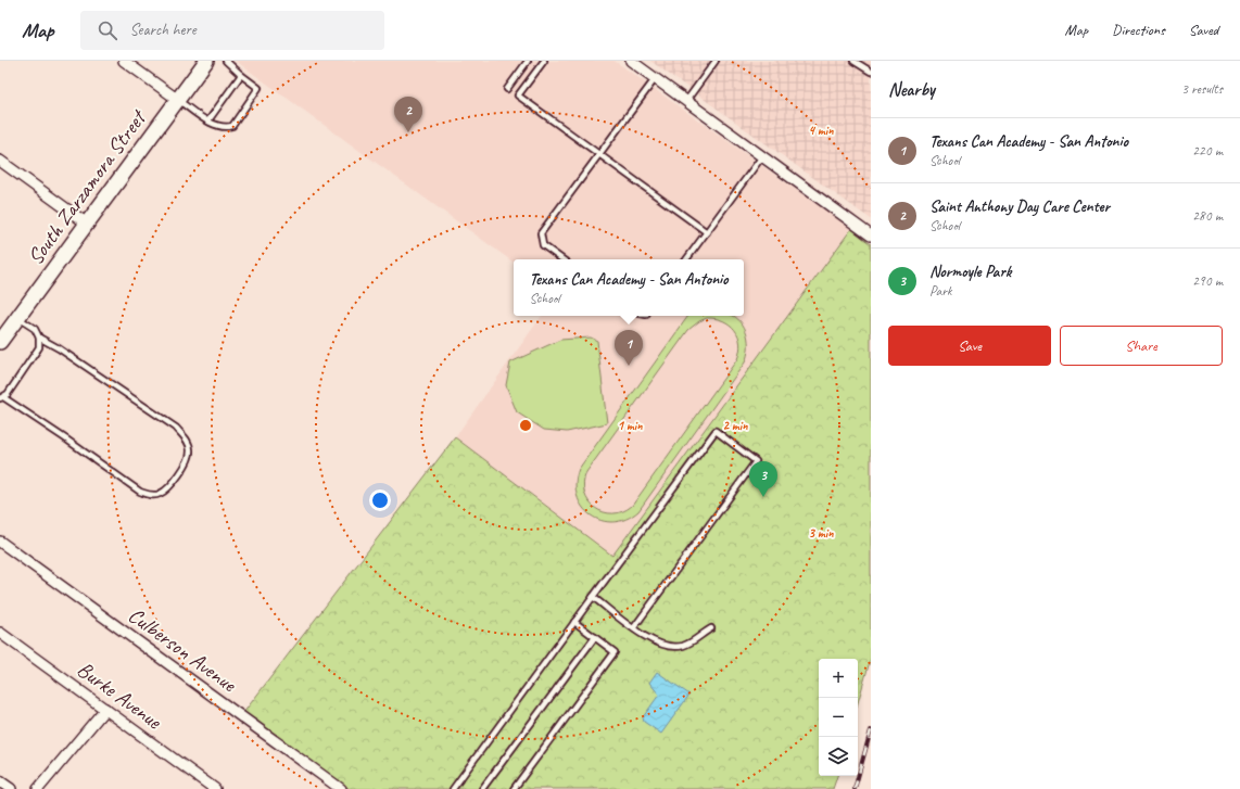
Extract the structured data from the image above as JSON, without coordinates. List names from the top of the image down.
{
  "streets": {
    "main road": ["South Zarzamora Street"],
    "street": ["Culberson Avenue", "Burke Avenue"]
  },
  "page": {
    "header": "Map",
    "search": "Search here",
    "nav": ["Map", "Directions", "Saved"],
    "heading": ["Nearby", "3 results"],
    "pins": ["2", "1", "3"],
    "list": [
      {
        "mark": "1",
        "name": "Texans Can Academy - San Antonio",
        "note": "School",
        "value": "220 m"
      },
      {
        "mark": "2",
        "name": "Saint Anthony Day Care Center",
        "note": "School",
        "value": "280 m"
      },
      {
        "mark": "3",
        "name": "Normoyle Park",
        "note": "Park",
        "value": "290 m"
      }
    ],
    "popup": ["Texans Can Academy - San Antonio", "School"],
    "buttons": ["Save", "Share"],
    "map_buttons": ["+", "−"]
  },
  "rings": [
    "4 min",
    "1 min",
    "2 min",
    "3 min"
  ]
}
